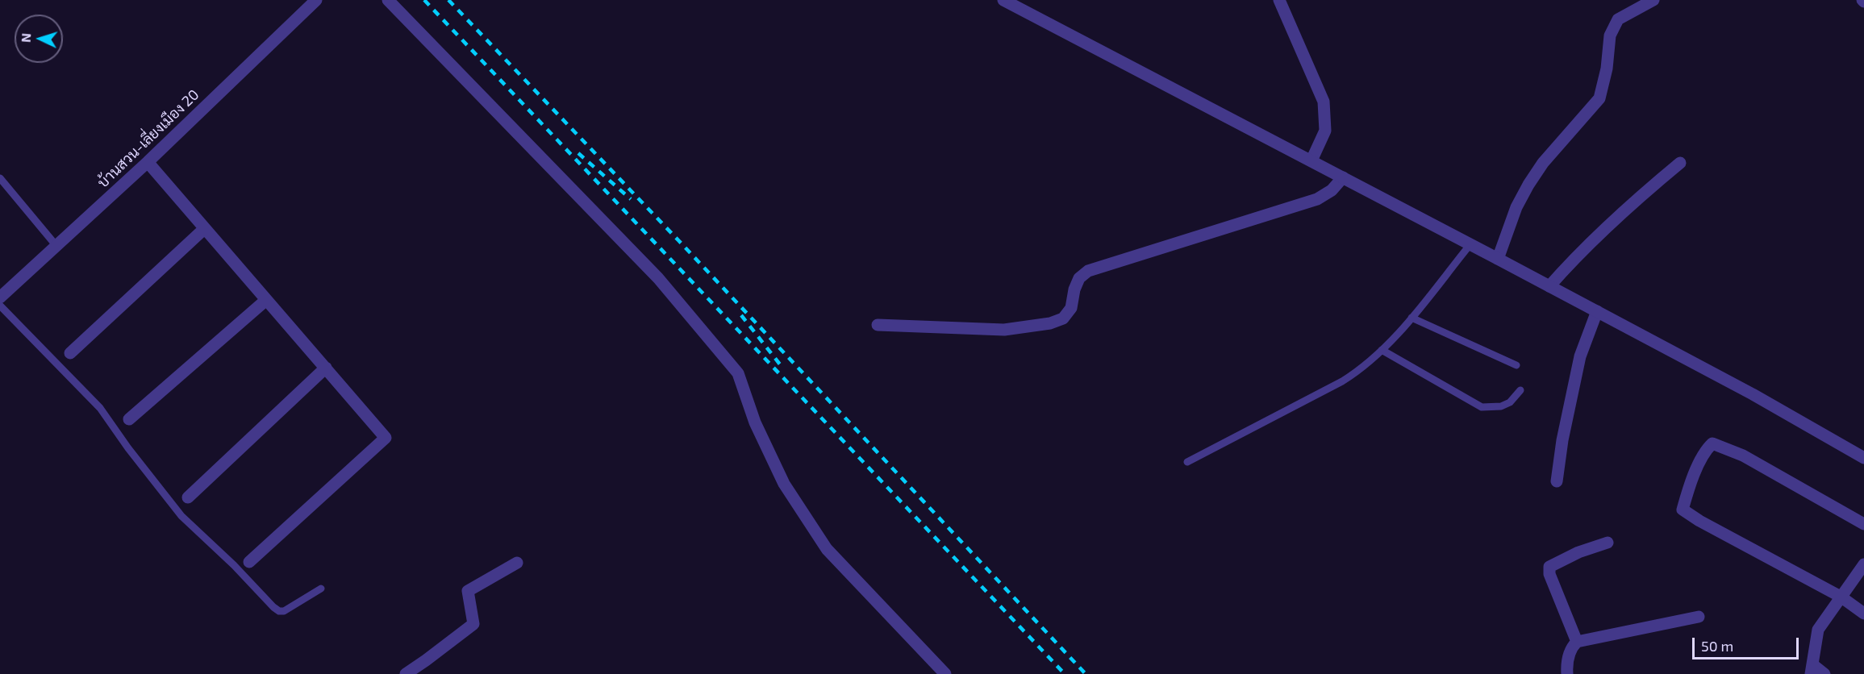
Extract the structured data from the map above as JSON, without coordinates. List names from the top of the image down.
{
  "streets": {
    "street": ["บ้านสวน-เลี่ยงเมือง 20"]
  },
  "scale_bar": "50 m",
  "north": "left"
}
